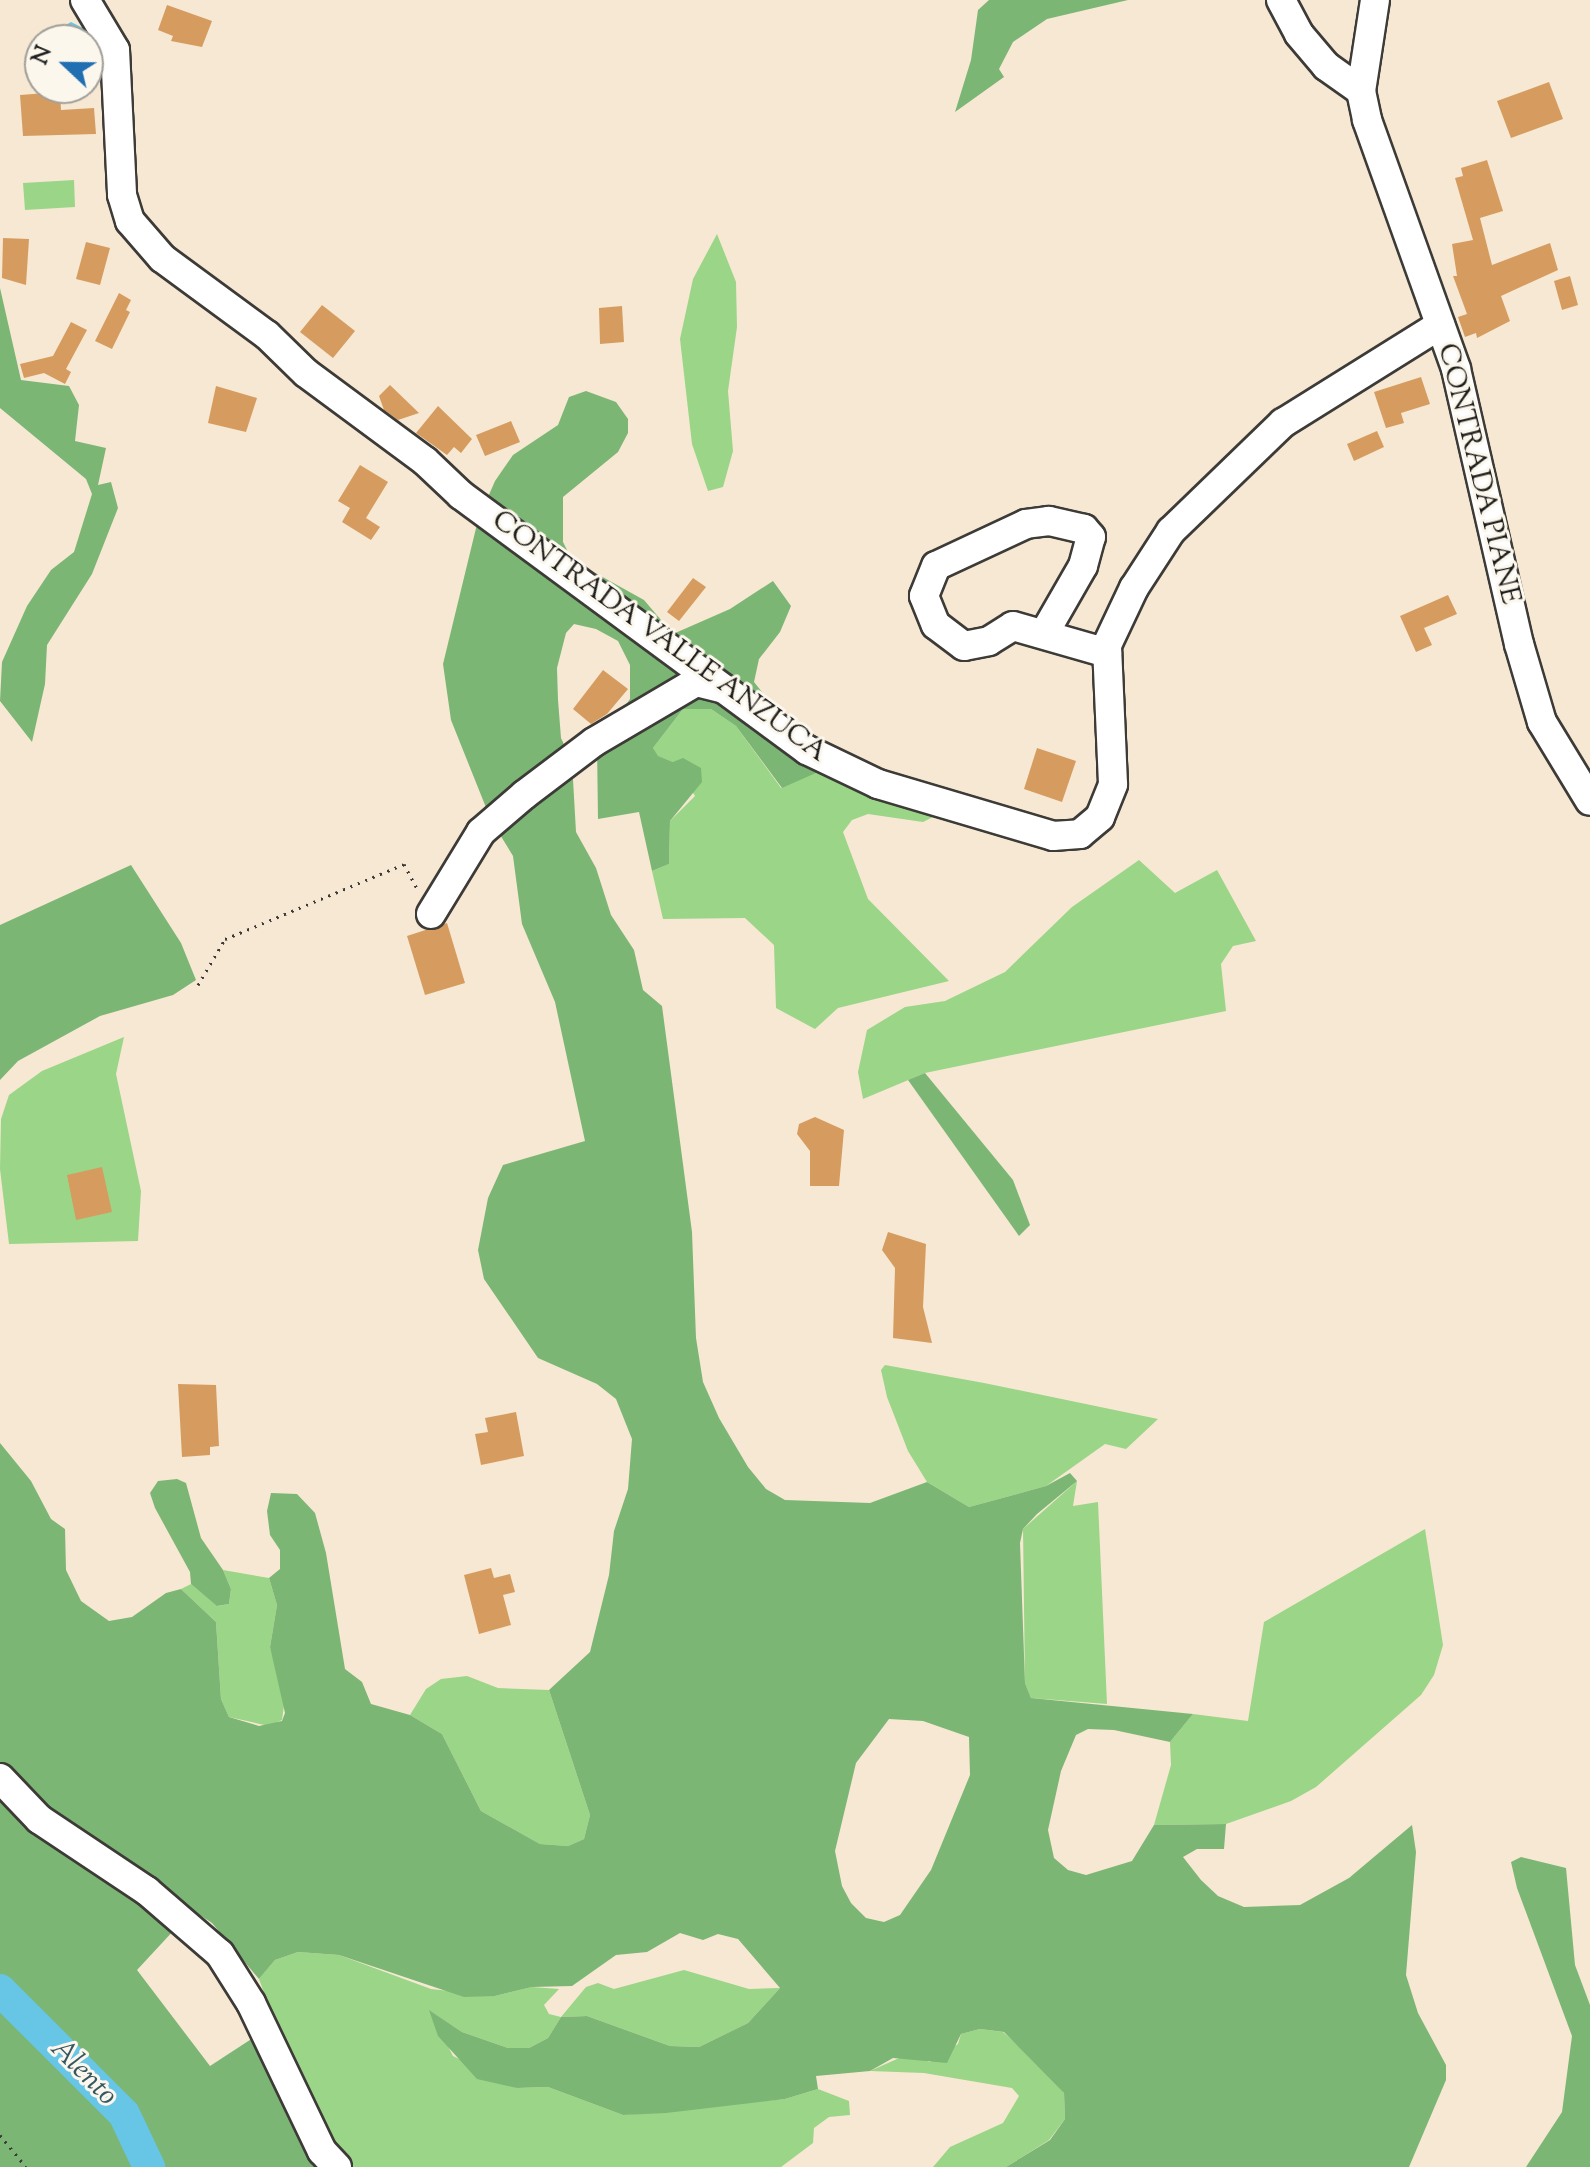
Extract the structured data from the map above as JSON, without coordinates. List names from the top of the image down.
{
  "streets": {
    "street": ["CONTRADA PIANE", "CONTRADA VALLE ANZUCA"]
  },
  "crossings": [
    ["CONTRADA PIANE", "CONTRADA VALLE ANZUCA"]
  ],
  "water": ["Alento"],
  "north": "left"
}
